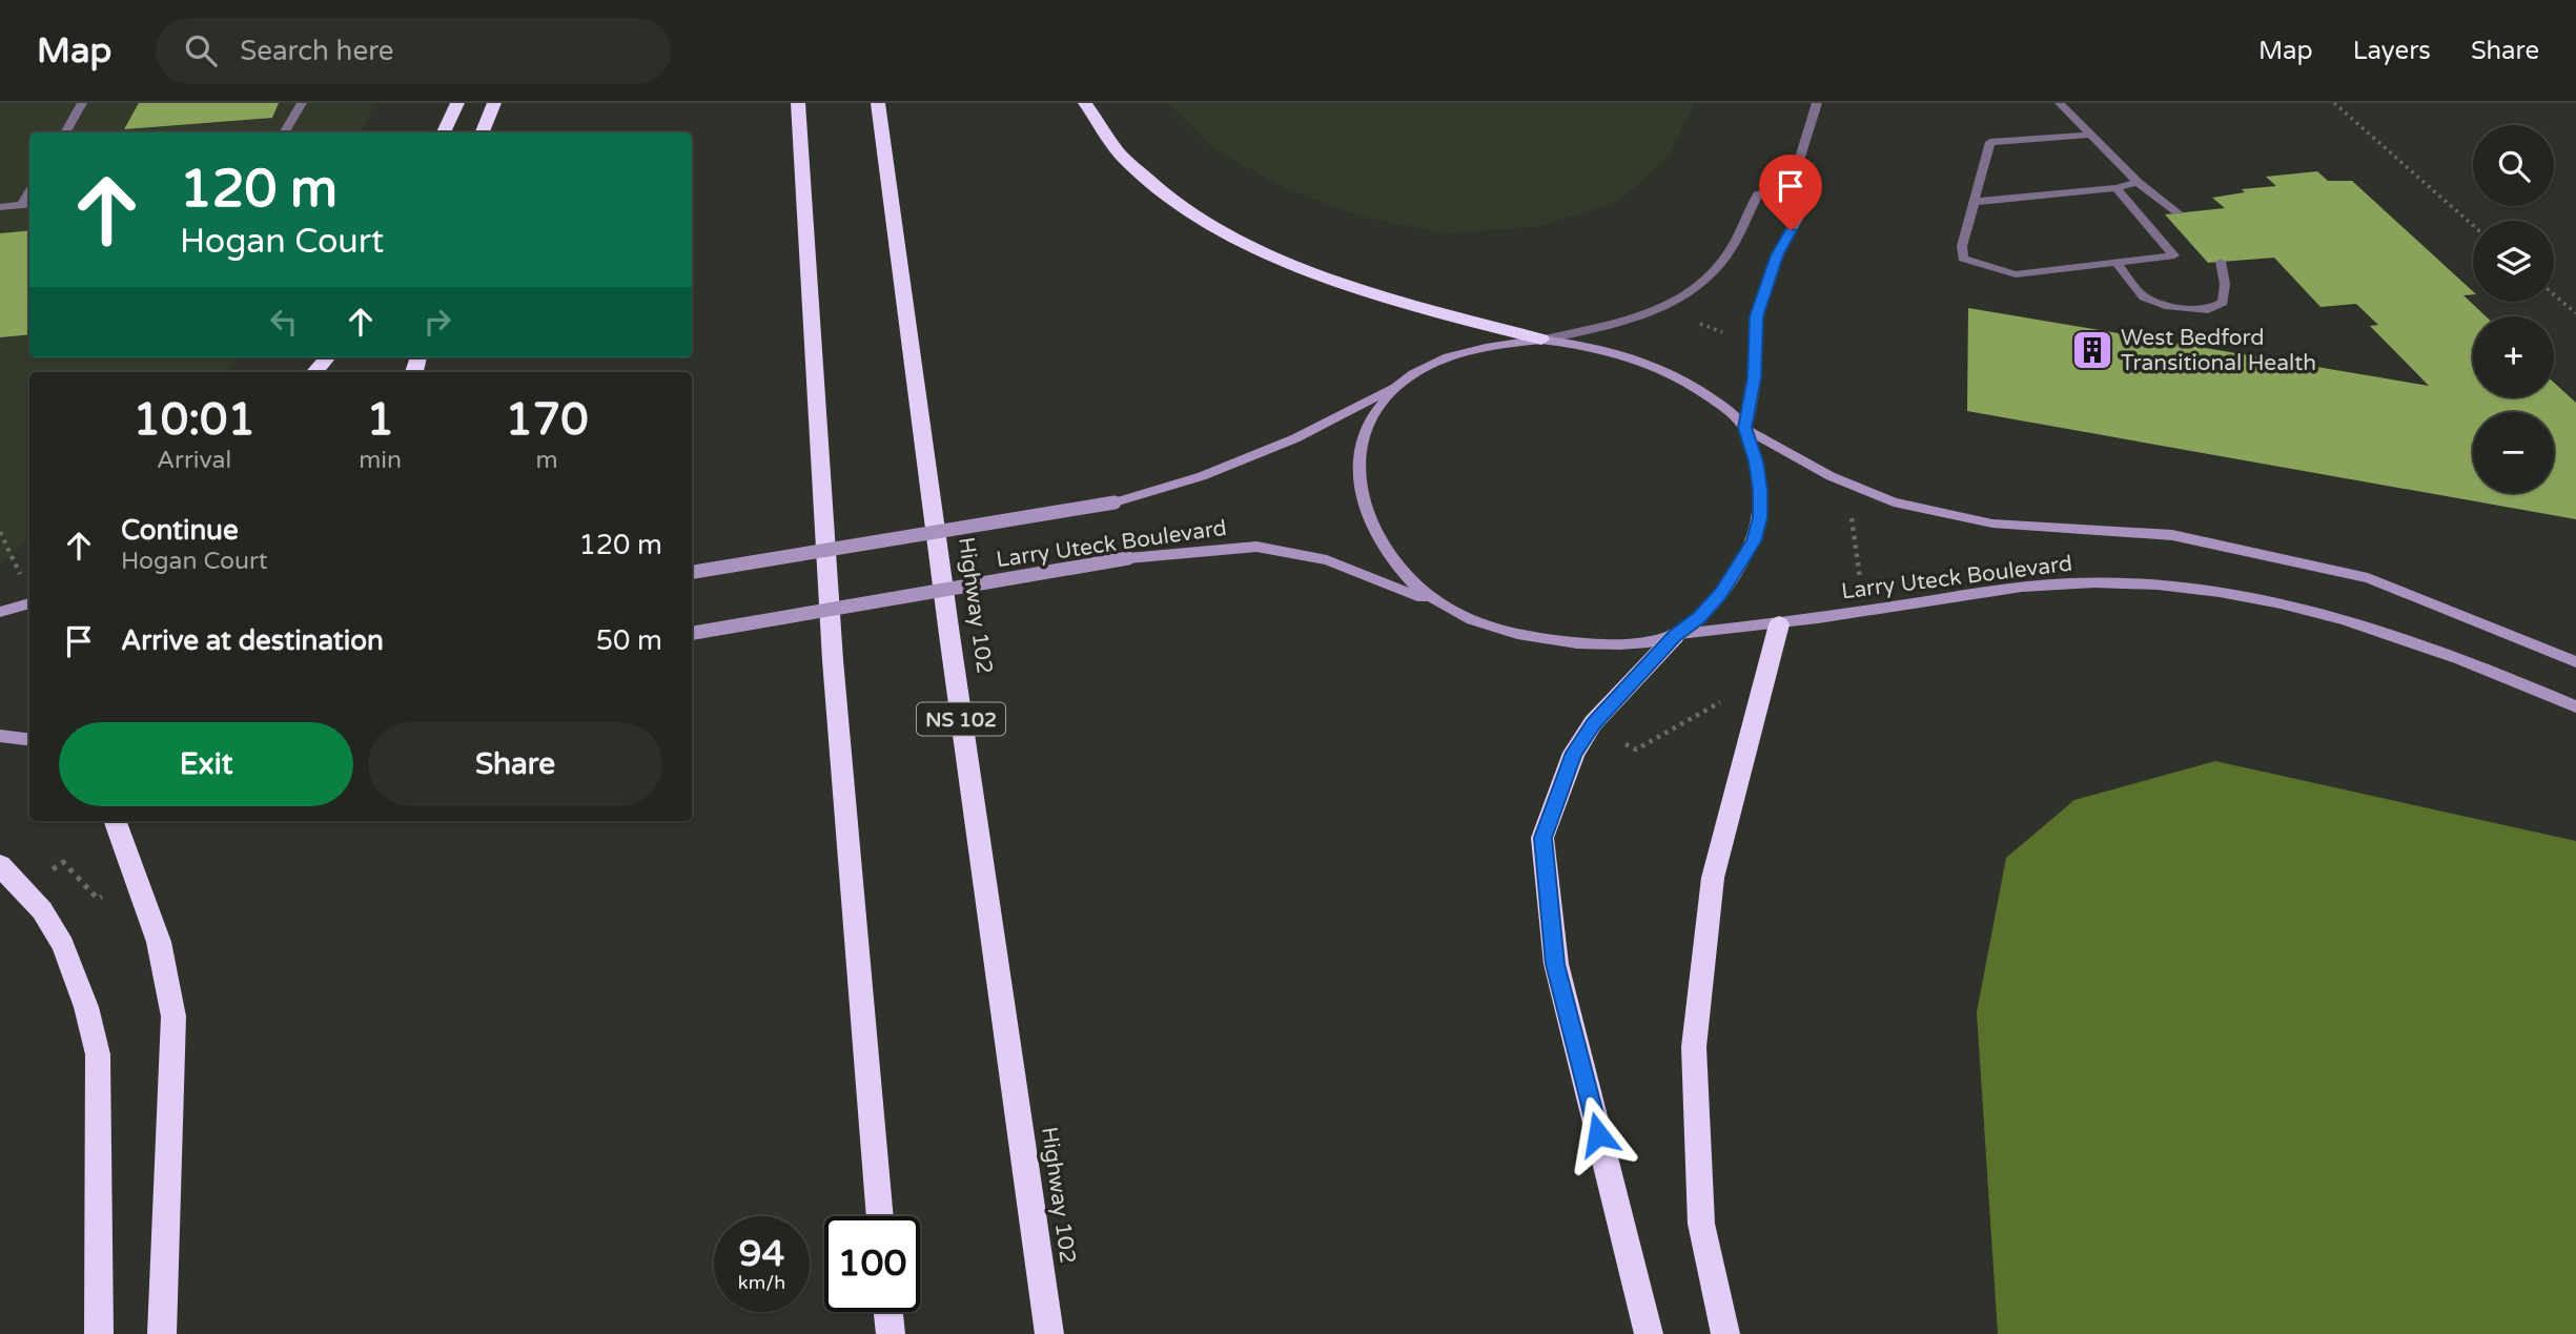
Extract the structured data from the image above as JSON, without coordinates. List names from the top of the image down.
{
  "streets": {
    "highway": ["Highway 102", "NS 102"],
    "main road": ["Larry Uteck Boulevard"]
  },
  "places": {
    "building": ["West Bedford Transitional Health"]
  },
  "page": {
    "header": "Map",
    "search": "Search here",
    "nav": ["Map", "Layers", "Share"],
    "map_buttons": ["+", "−"],
    "turn": ["120 m", "Hogan Court"],
    "eta": [
      "10:01",
      "Arrival",
      "1",
      "min",
      "170",
      "m"
    ],
    "list": [
      {
        "name": "Continue",
        "note": "Hogan Court",
        "value": "120 m"
      },
      {
        "name": "Arrive at destination",
        "value": "50 m"
      }
    ],
    "buttons": ["Exit", "Share"],
    "speed": "94 km/h",
    "limit": "100"
  }
}
